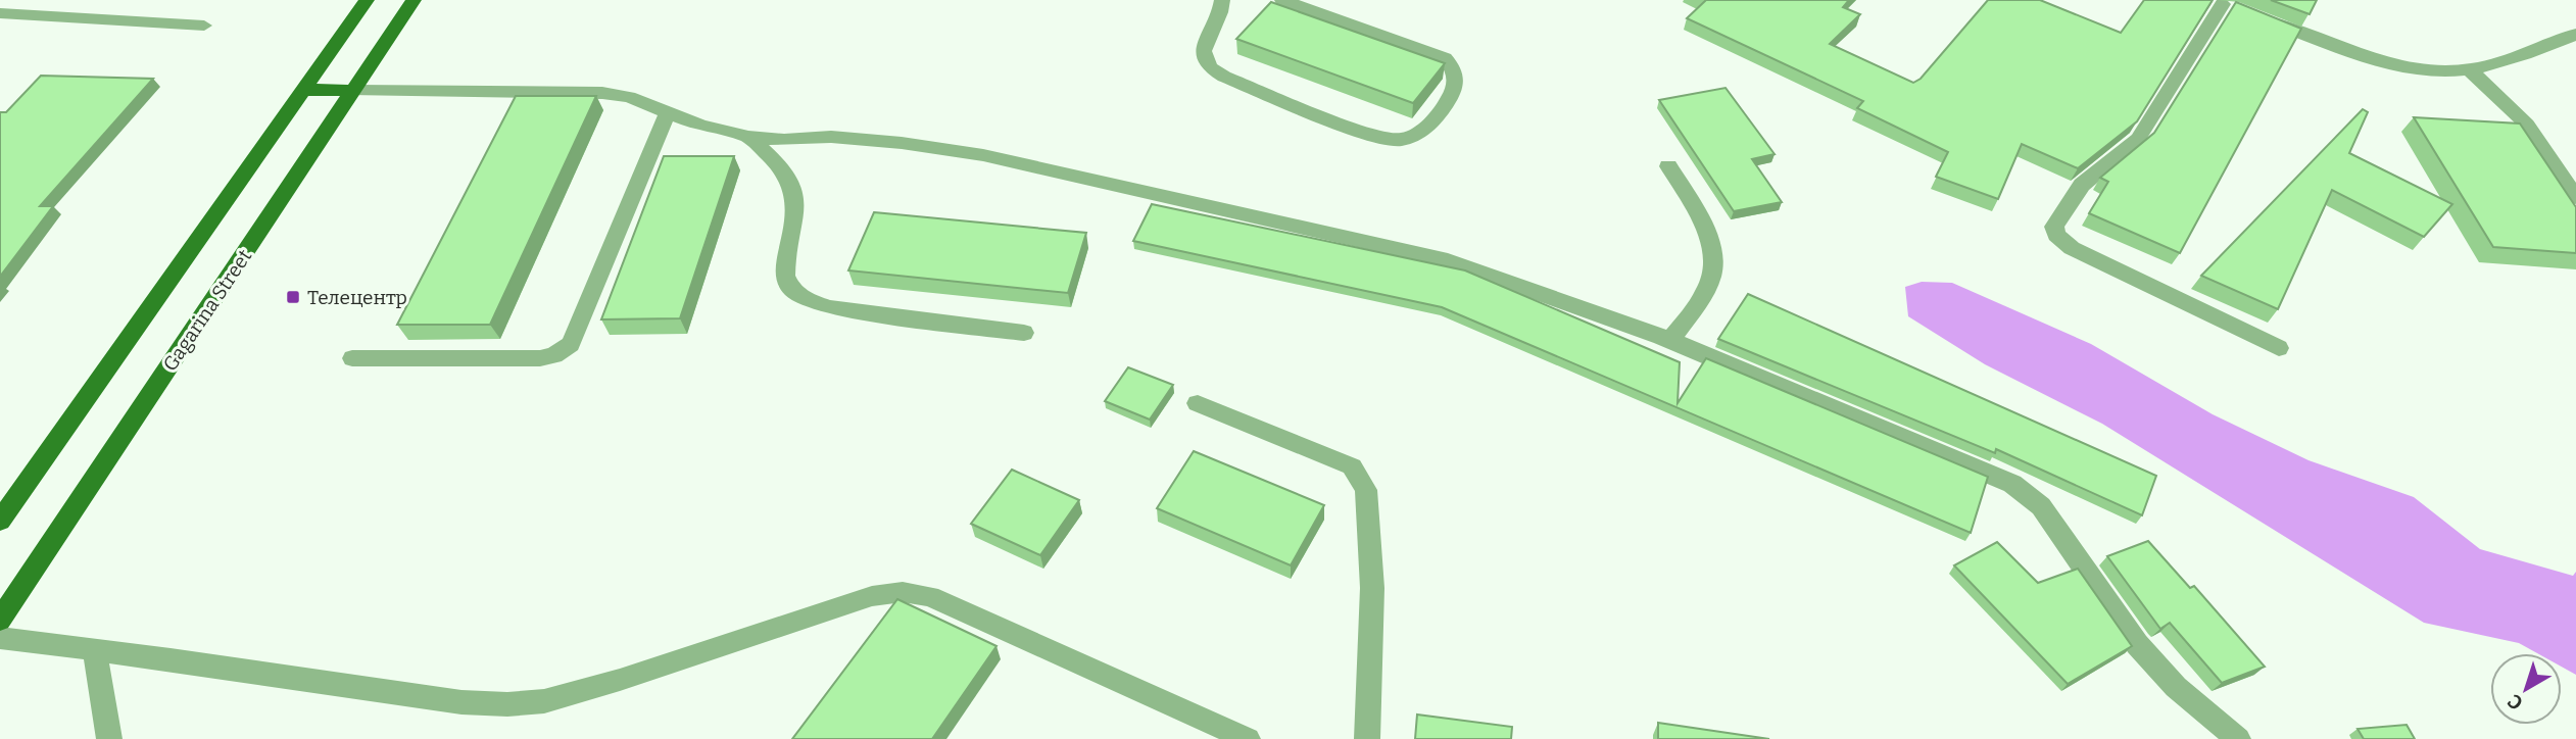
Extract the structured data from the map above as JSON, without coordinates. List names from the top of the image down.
{
  "streets": {
    "main road": ["Gagarina Street"]
  },
  "places": {
    "transit": ["Телецентр"]
  },
  "north": "bottom left"
}
